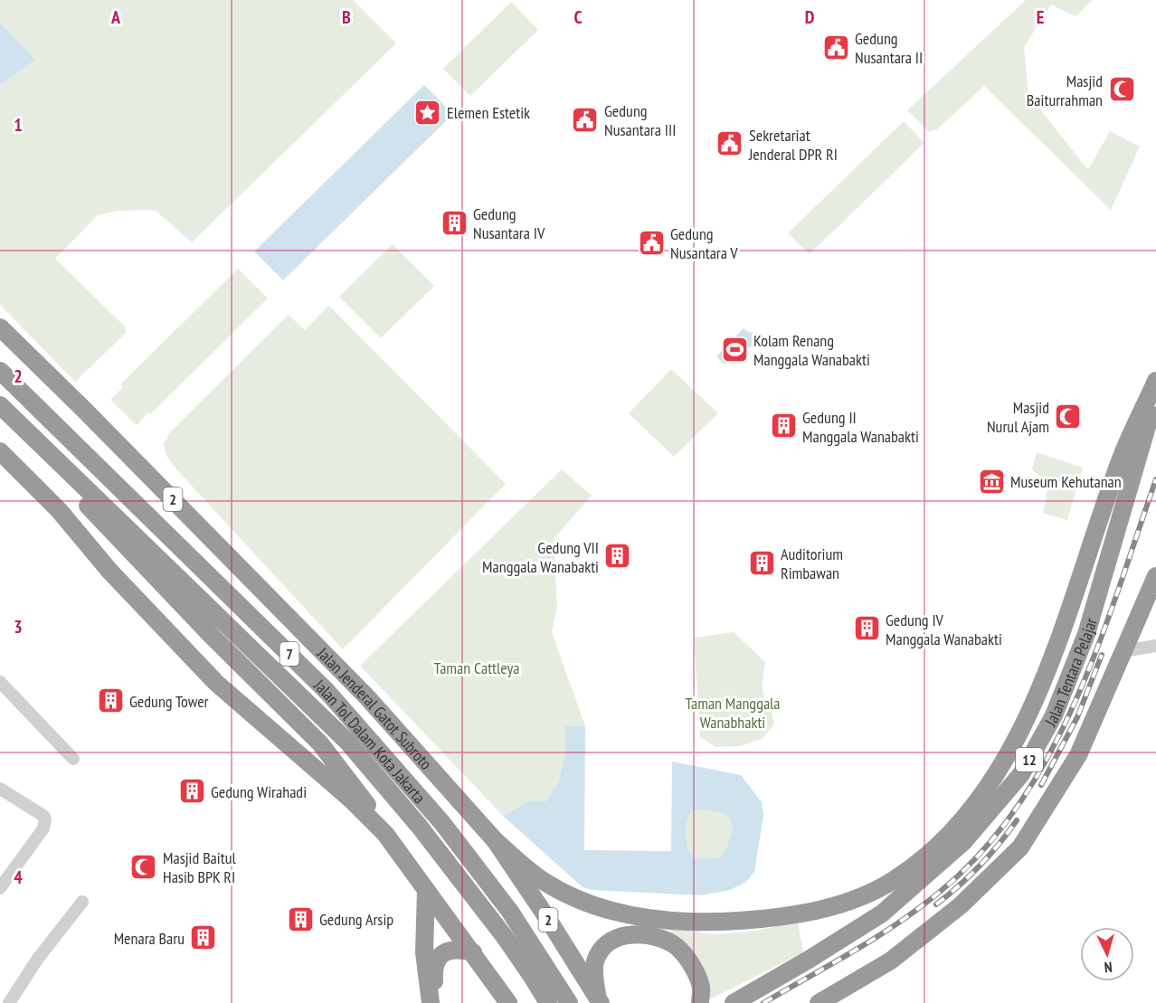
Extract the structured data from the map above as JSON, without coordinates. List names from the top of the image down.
{
  "streets": {
    "highway": [
      "2",
      "7",
      "Jalan Tentara Pelajar",
      "Jalan Jenderal Gatot Subroto",
      "Jalan Tol Dalam Kota Jakarta",
      "12"
    ]
  },
  "parks": ["Taman Cattleya", "Taman Manggala Wanabhakti"],
  "places": {
    "public building": [
      "Gedung Nusantara II",
      "Gedung Nusantara III",
      "Sekretariat Jenderal DPR RI",
      "Gedung Nusantara V"
    ],
    "mosque": ["Masjid Baiturrahman", "Masjid Nurul Ajam", "Masjid Baitul Hasib BPK RI"],
    "place": ["Elemen Estetik"],
    "building": [
      "Gedung Nusantara IV",
      "Gedung II Manggala Wanabakti",
      "Gedung VII Manggala Wanabakti",
      "Auditorium Rimbawan",
      "Gedung IV Manggala Wanabakti",
      "Gedung Tower",
      "Gedung Wirahadi",
      "Gedung Arsip",
      "Menara Baru"
    ],
    "sports": ["Kolam Renang Manggala Wanabakti"],
    "museum": ["Museum Kehutanan"]
  },
  "north": "bottom",
  "grid": {
    "columns": [
      "A",
      "B",
      "C",
      "D",
      "E"
    ],
    "rows": [
      "1",
      "2",
      "3",
      "4"
    ]
  }
}
